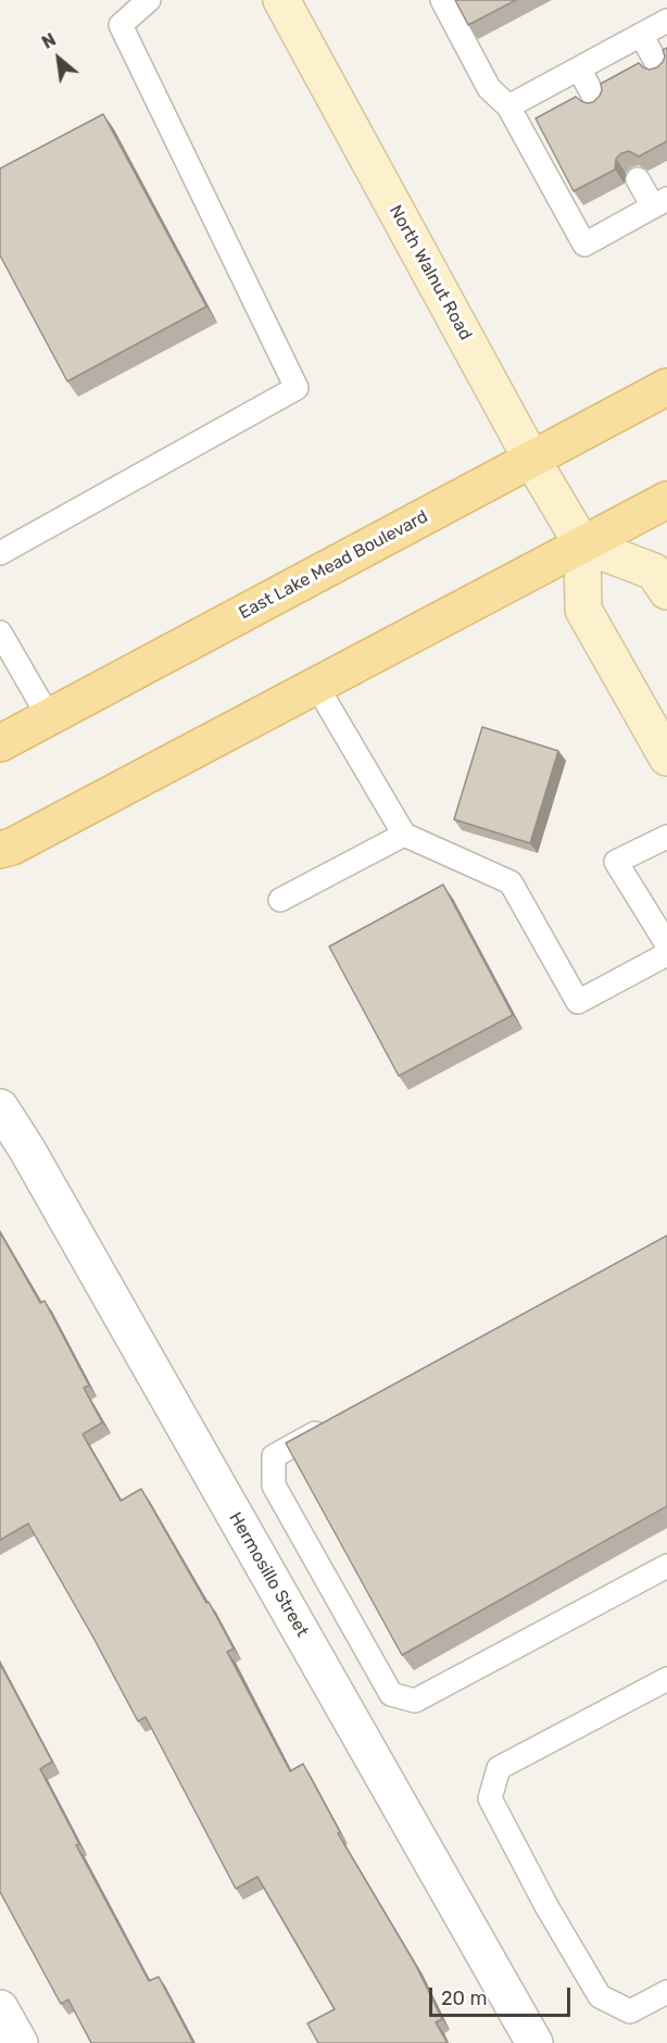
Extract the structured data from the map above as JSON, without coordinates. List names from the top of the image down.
{
  "streets": {
    "main road": ["East Lake Mead Boulevard"],
    "street": ["North Walnut Road", "Hermosillo Street"]
  },
  "crossings": [
    ["North Walnut Road", "East Lake Mead Boulevard"]
  ],
  "scale_bar": "20 m",
  "north": "top left"
}
